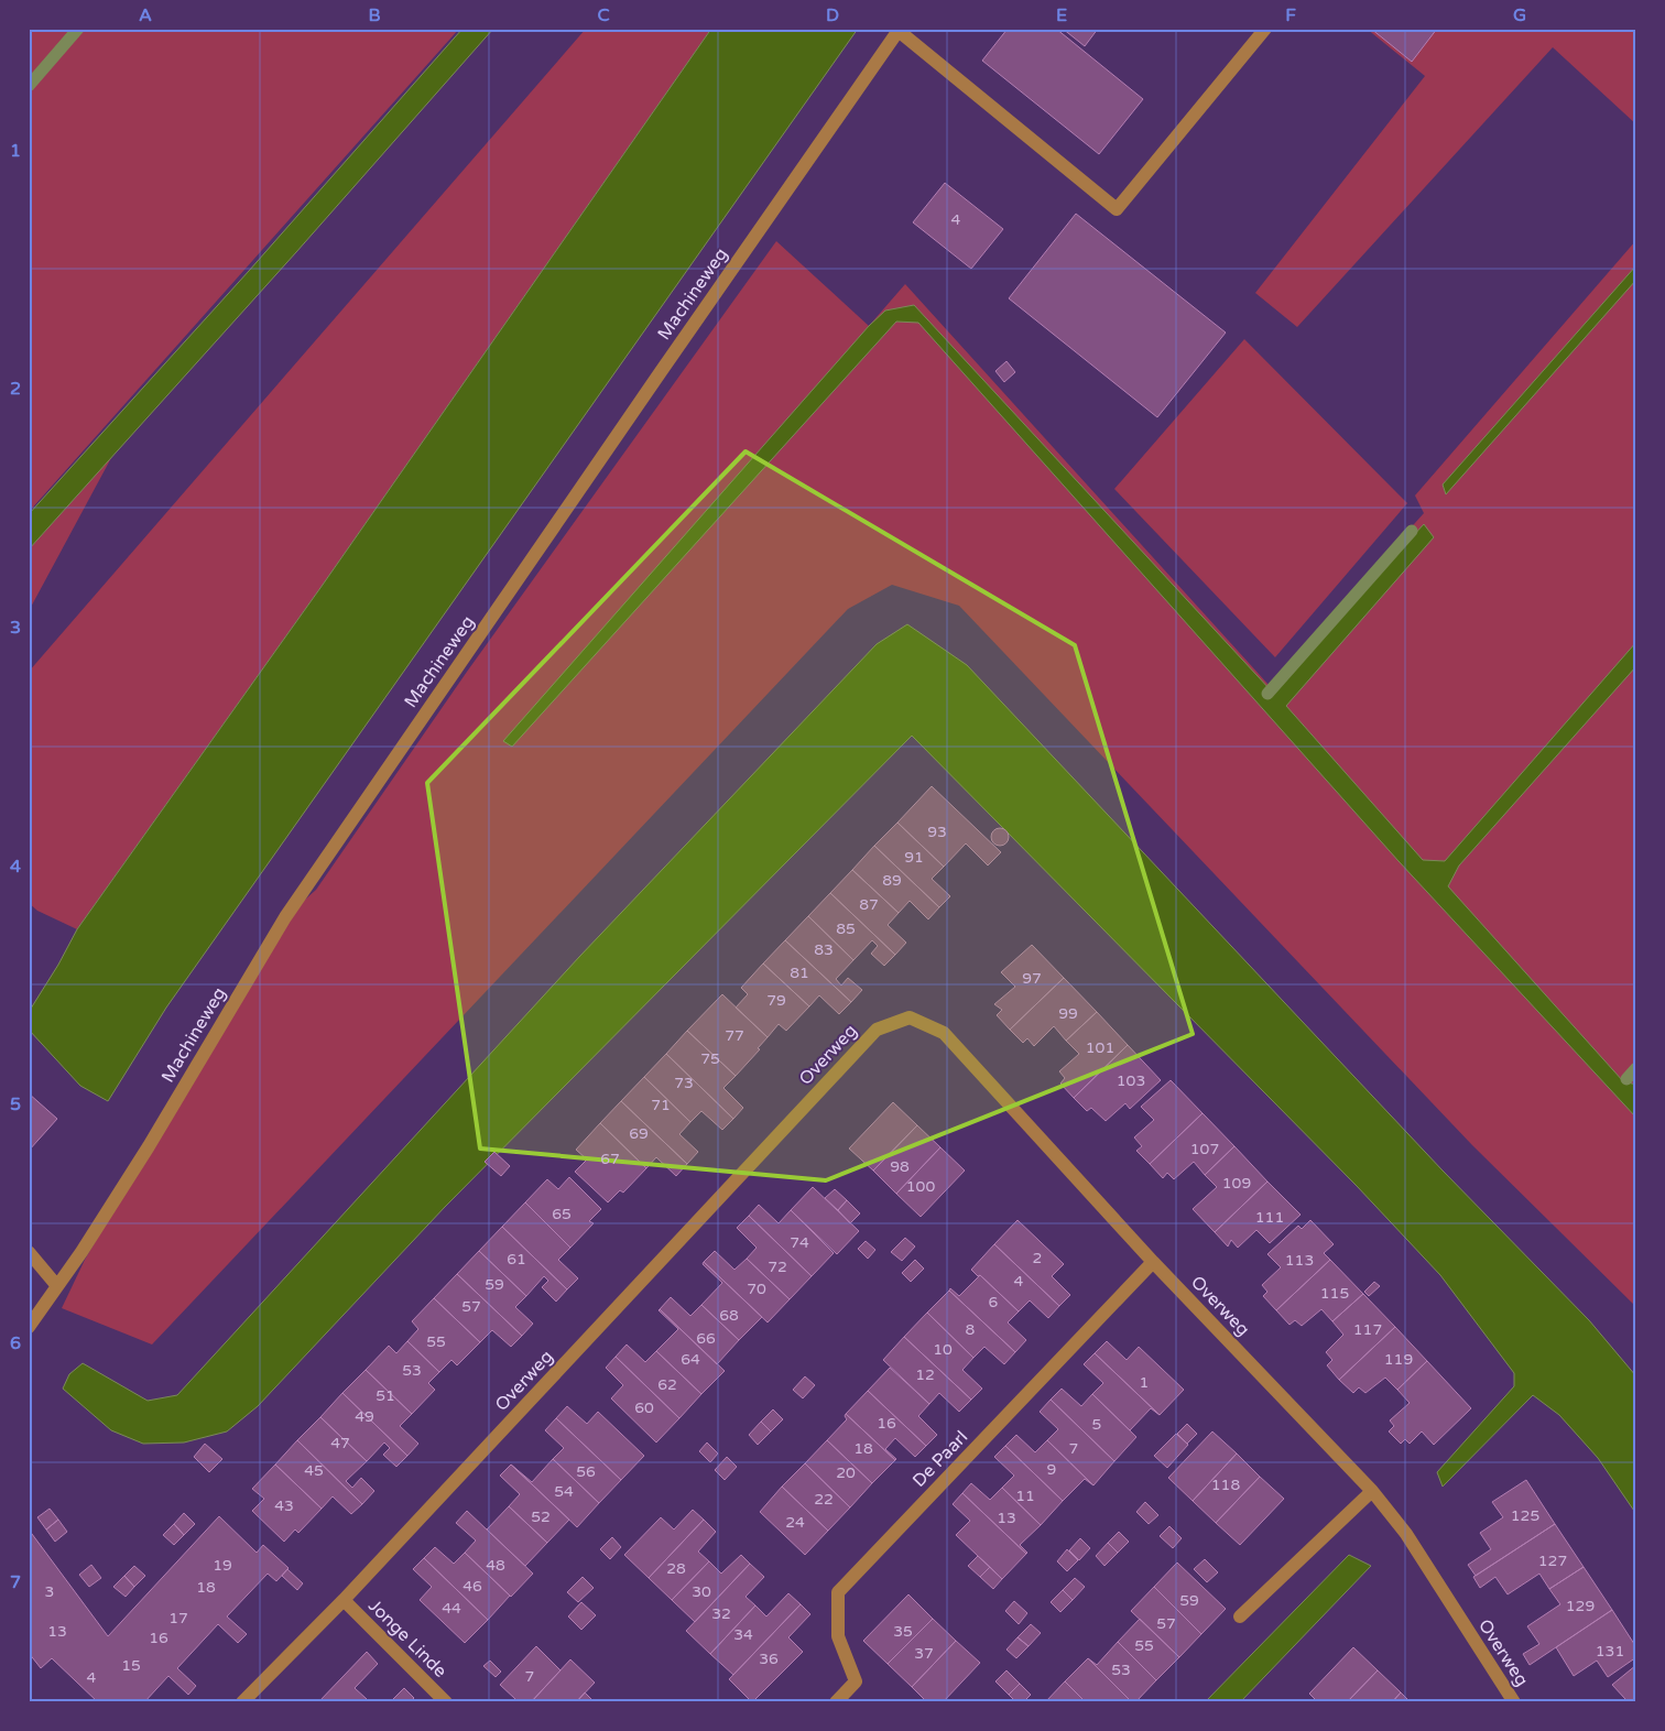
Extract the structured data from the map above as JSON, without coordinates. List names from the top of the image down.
{
  "streets": {
    "street": [
      "Machineweg",
      "Overweg",
      "De Paarl",
      "Jonge Linde"
    ]
  },
  "crossings": [
    ["Overweg", "De Paarl"],
    ["Overweg", "Jonge Linde"]
  ],
  "house_numbers": [
    "4",
    "93",
    "91",
    "89",
    "87",
    "85",
    "83",
    "81",
    "97",
    "79",
    "99",
    "77",
    "101",
    "75",
    "103",
    "73",
    "71",
    "69",
    "107",
    "67",
    "98",
    "109",
    "100",
    "65",
    "111",
    "74",
    "2",
    "61",
    "113",
    "72",
    "4",
    "59",
    "70",
    "115",
    "6",
    "57",
    "68",
    "8",
    "117",
    "66",
    "55",
    "10",
    "64",
    "119",
    "53",
    "12",
    "1",
    "62",
    "51",
    "60",
    "49",
    "16",
    "5",
    "47",
    "18",
    "7",
    "9",
    "45",
    "56",
    "20",
    "118",
    "54",
    "11",
    "22",
    "43",
    "125",
    "52",
    "13",
    "24",
    "127",
    "19",
    "48",
    "28",
    "46",
    "18",
    "3",
    "30",
    "59",
    "129",
    "44",
    "32",
    "17",
    "57",
    "13",
    "35",
    "34",
    "16",
    "55",
    "131",
    "37",
    "36",
    "15",
    "53",
    "7",
    "4"
  ],
  "grid": {
    "columns": [
      "A",
      "B",
      "C",
      "D",
      "E",
      "F",
      "G"
    ],
    "rows": [
      "1",
      "2",
      "3",
      "4",
      "5",
      "6",
      "7"
    ]
  }
}
